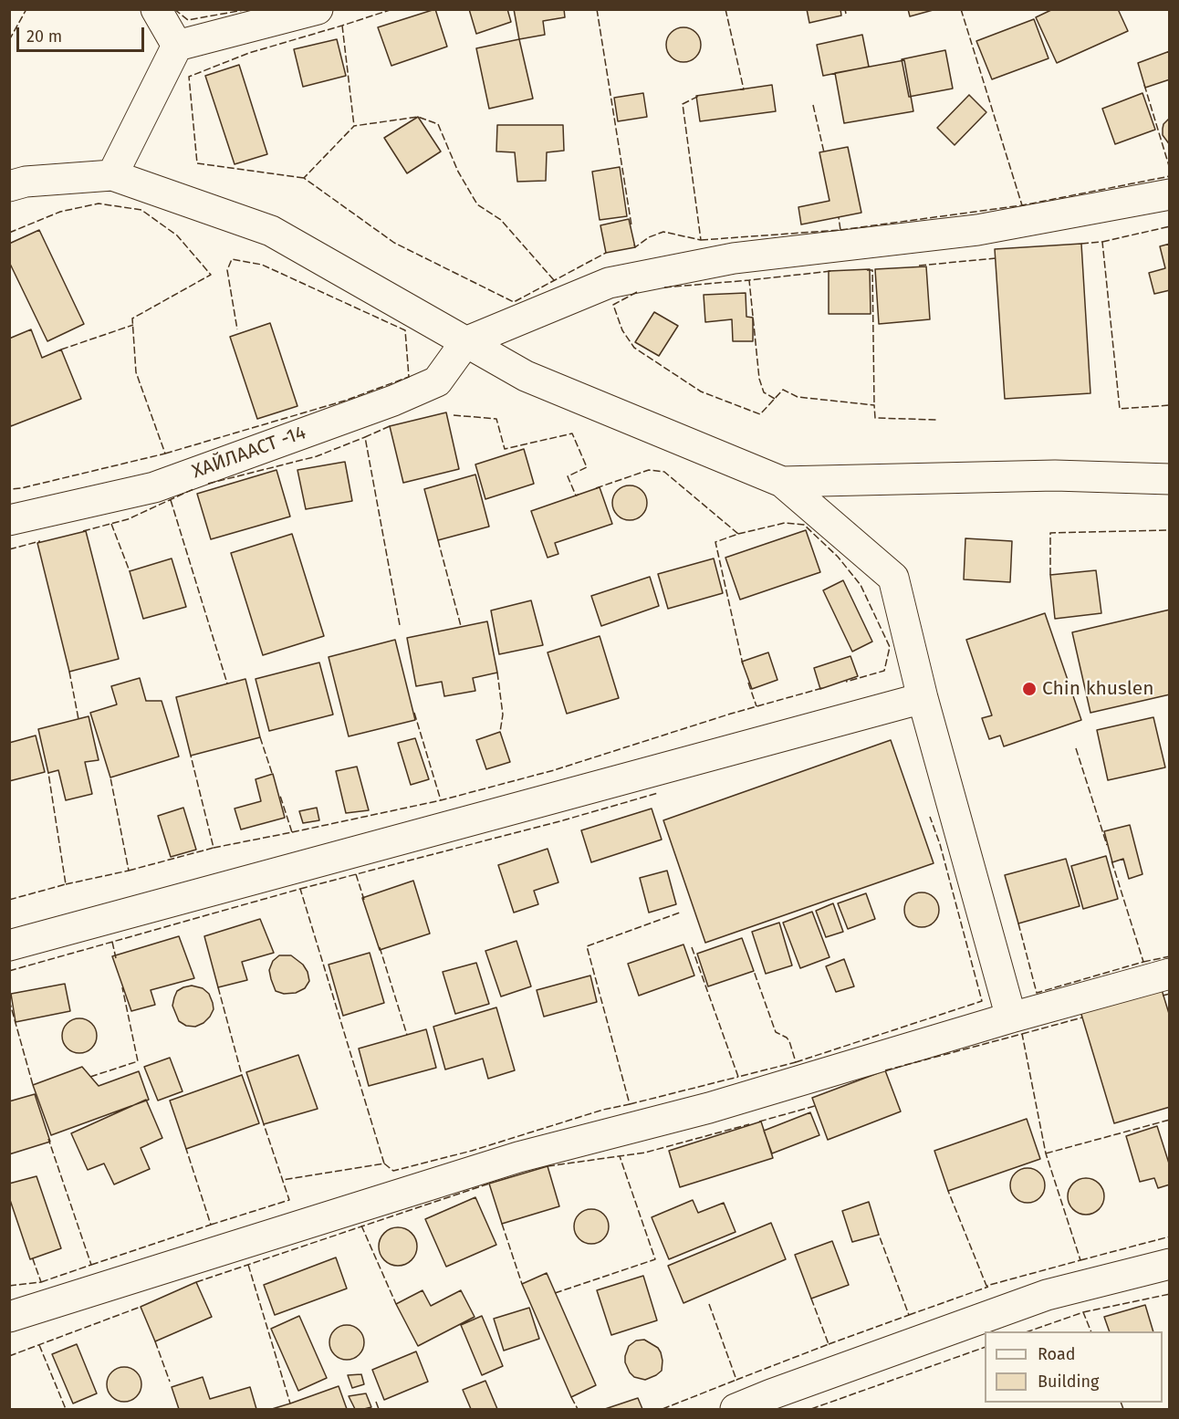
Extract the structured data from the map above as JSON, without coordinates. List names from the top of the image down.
{
  "streets": {
    "street": ["ХАЙЛААСТ -14"]
  },
  "places": ["Chin khuslen"],
  "legend": ["Road", "Building"],
  "scale_bar": "20 m"
}
